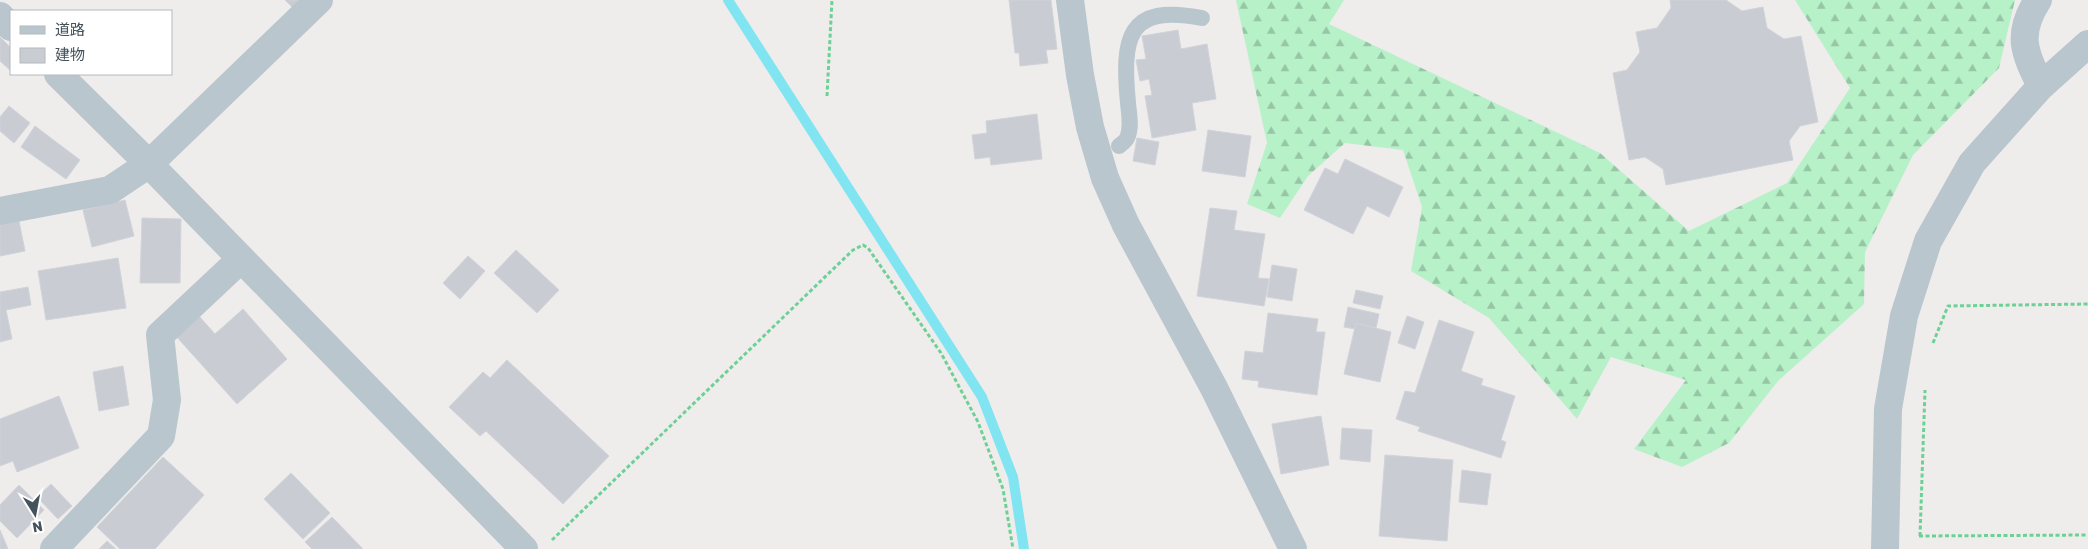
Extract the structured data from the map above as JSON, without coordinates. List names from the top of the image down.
{
  "legend": ["道路", "建物"],
  "north": "bottom"
}
